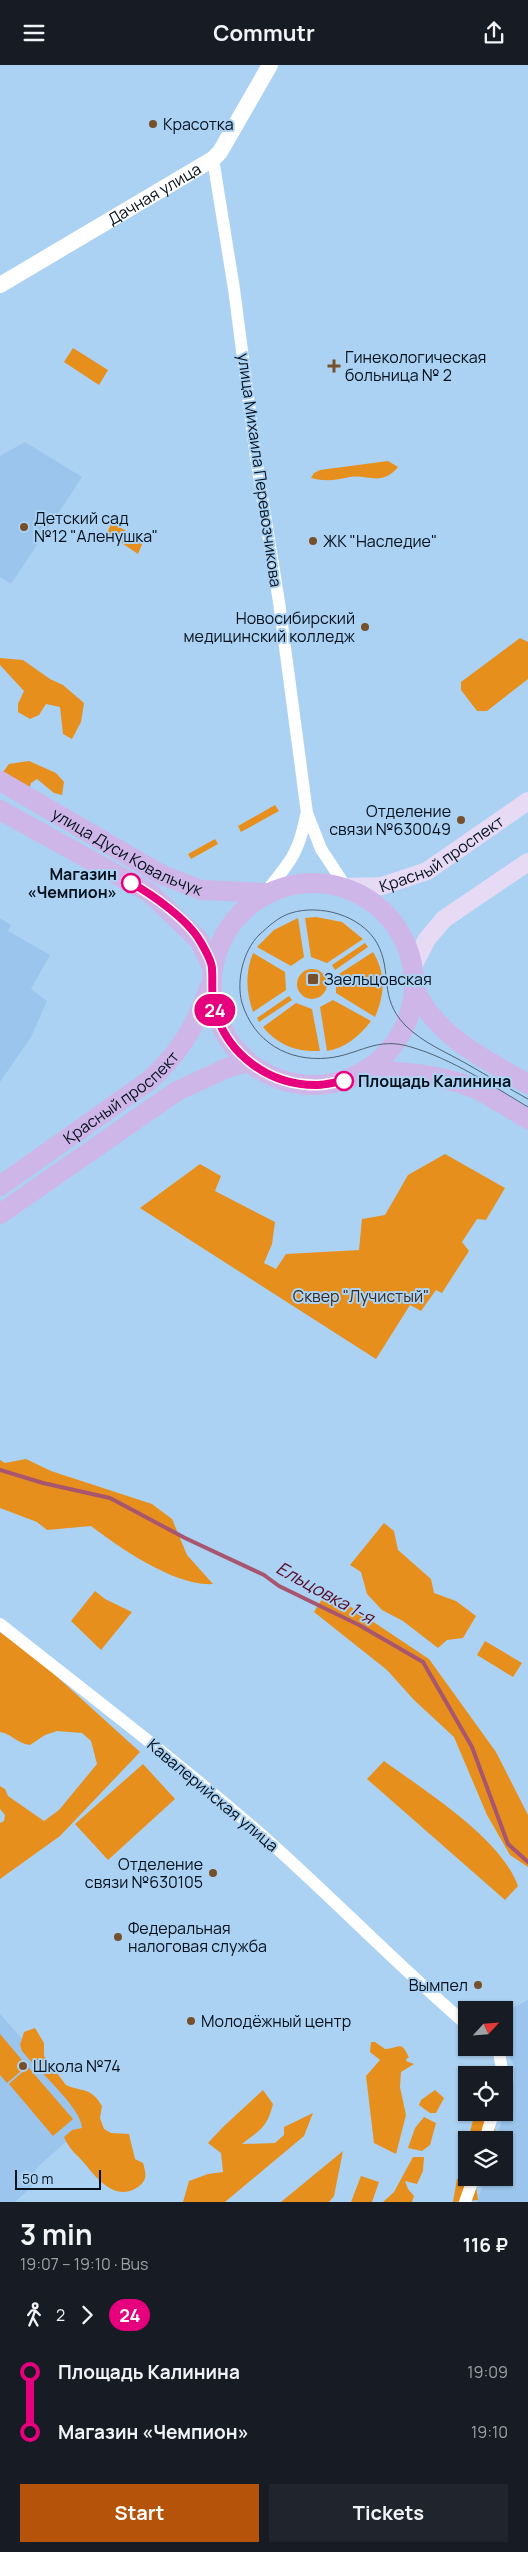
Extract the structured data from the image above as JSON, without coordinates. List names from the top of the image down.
{
  "streets": {
    "main road": ["улица Дуси Ковальчук", "Красный проспект"],
    "street": ["Дачная улица", "улица Михаила Перевозчикова", "Кавалерийская улица"]
  },
  "crossings": [
    ["Дачная улица", "улица Михаила Перевозчикова"],
    ["улица Дуси Ковальчук", "Красный проспект"]
  ],
  "water": ["Ельцовка 1-я"],
  "parks": ["Сквер \"Лучистый\""],
  "places": {
    "other": [
      "Красотка",
      "Детский сад №12 \"Аленушка\"",
      "ЖК \"Наследие\"",
      "Новосибирский медицинский колледж",
      "Отделение связи №630049",
      "Магазин «Чемпион»",
      "Площадь Калинина",
      "Отделение связи №630105",
      "Федеральная налоговая служба",
      "Вымпел",
      "Молодёжный центр",
      "Школа №74"
    ],
    "health": ["Гинекологическая больница № 2"],
    "transit": ["Заельцовская"]
  },
  "lines": ["bus line 24"],
  "scale_bar": "50 m",
  "north": "top right",
  "page": {
    "header": "Commutr",
    "on_map": "24",
    "scale": "50 m",
    "heading": ["3 min", "19:07 – 19:10 · Bus", "116 ₽"],
    "legs": ["2", "24"],
    "list": [
      {
        "name": "Площадь Калинина",
        "value": "19:09"
      },
      {
        "name": "Магазин «Чемпион»",
        "value": "19:10"
      }
    ],
    "buttons": ["Start", "Tickets"]
  }
}
